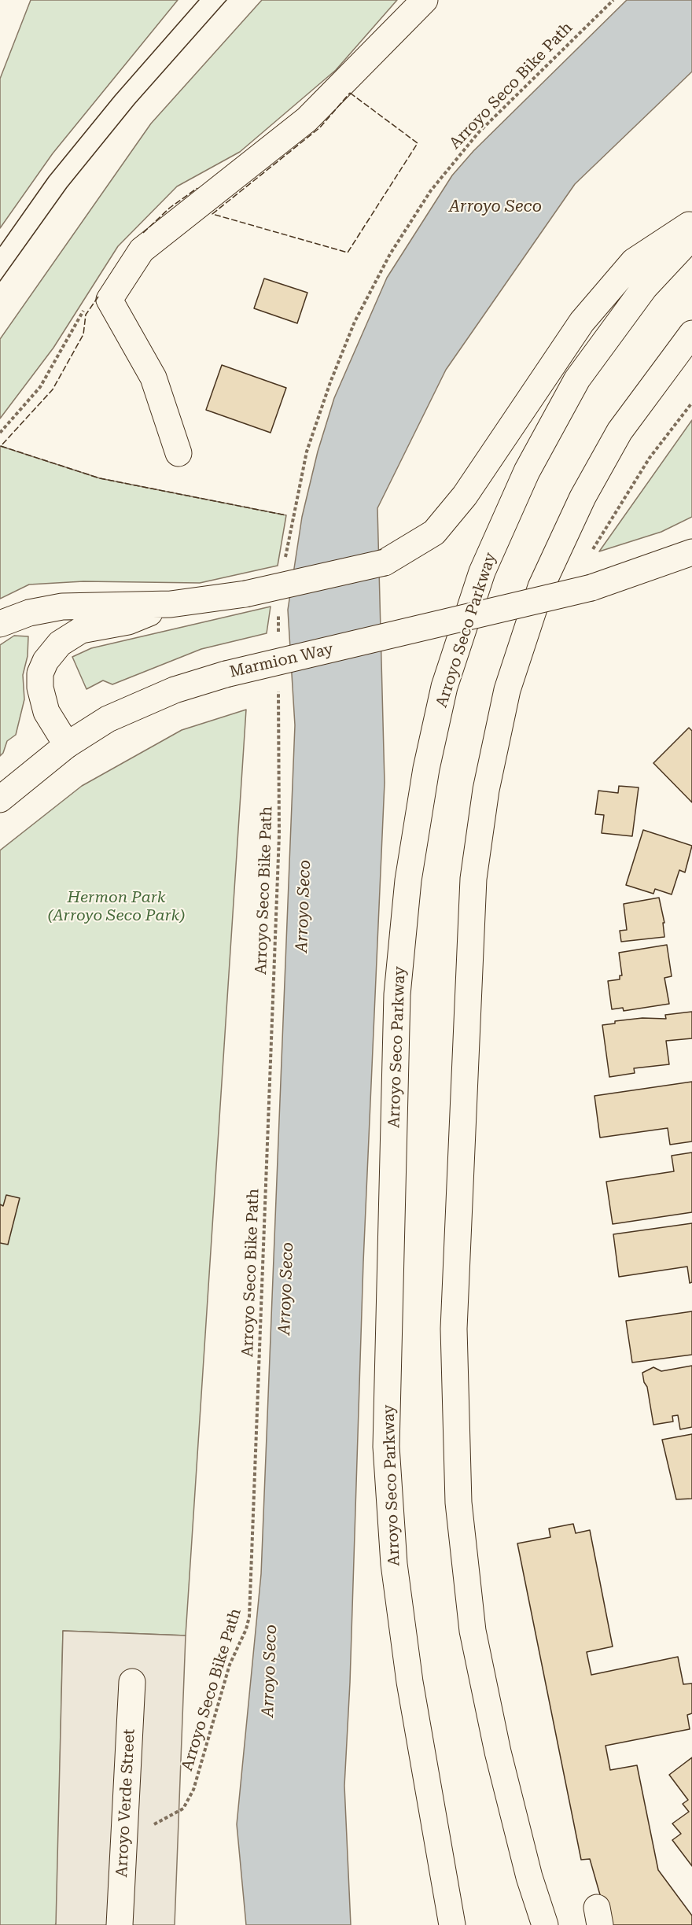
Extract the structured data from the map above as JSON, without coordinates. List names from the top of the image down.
{
  "streets": {
    "main road": ["Arroyo Seco Parkway", "Marmion Way", "Arroyo Verde Street"],
    "path": ["Arroyo Seco Bike Path"]
  },
  "crossings": [
    ["Arroyo Seco Bike Path", "Arroyo Verde Street"]
  ],
  "water": ["Arroyo Seco"],
  "parks": ["Hermon Park (Arroyo Seco Park)"]
}
